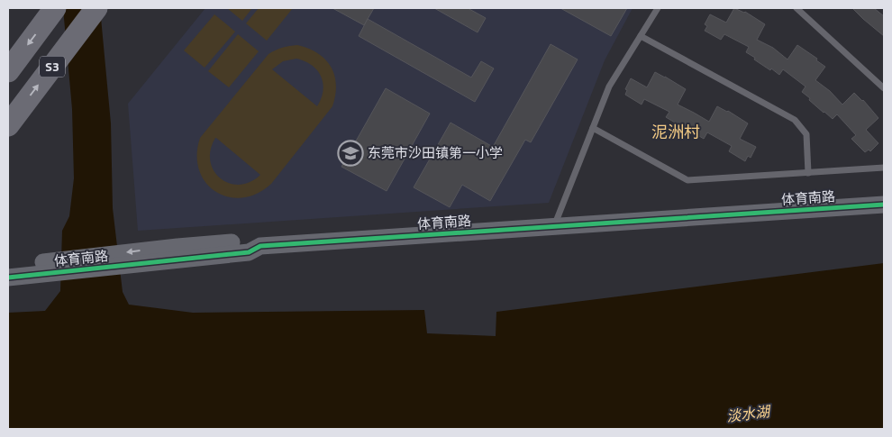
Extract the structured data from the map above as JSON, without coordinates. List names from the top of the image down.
{
  "streets": {
    "highway": ["S3"],
    "street": ["体育南路"]
  },
  "districts": ["泥洲村"],
  "water": ["淡水湖"],
  "places": {
    "school or university": ["东莞市沙田镇第一小学"]
  }
}
